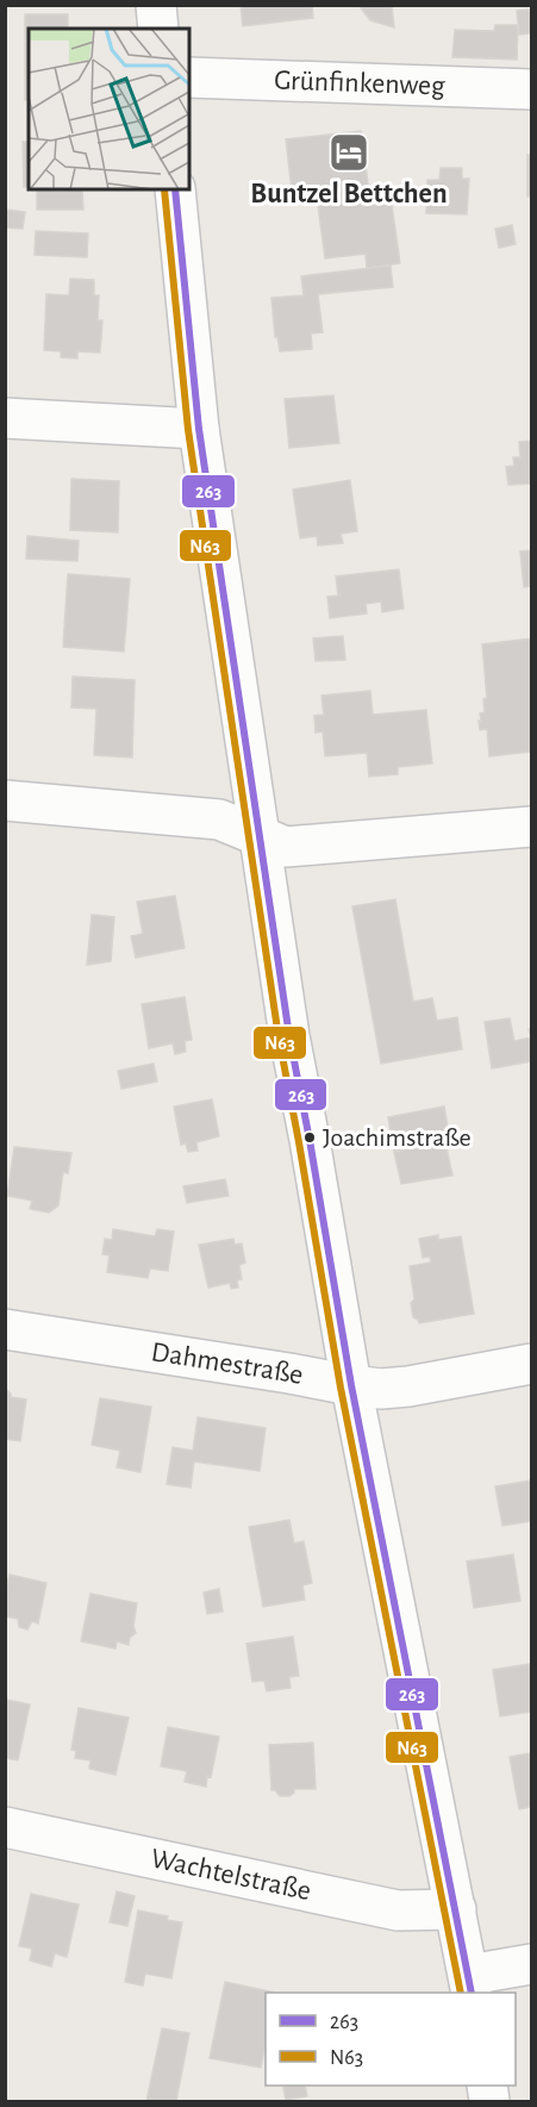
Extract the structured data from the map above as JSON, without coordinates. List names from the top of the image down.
{
  "streets": {
    "street": ["Grünfinkenweg", "Dahmestraße", "Wachtelstraße"]
  },
  "places": {
    "hotel": ["Buntzel Bettchen"],
    "other": ["Joachimstraße"]
  },
  "lines": ["transit line 263", "transit line N63"],
  "legend": ["263", "N63"]
}
